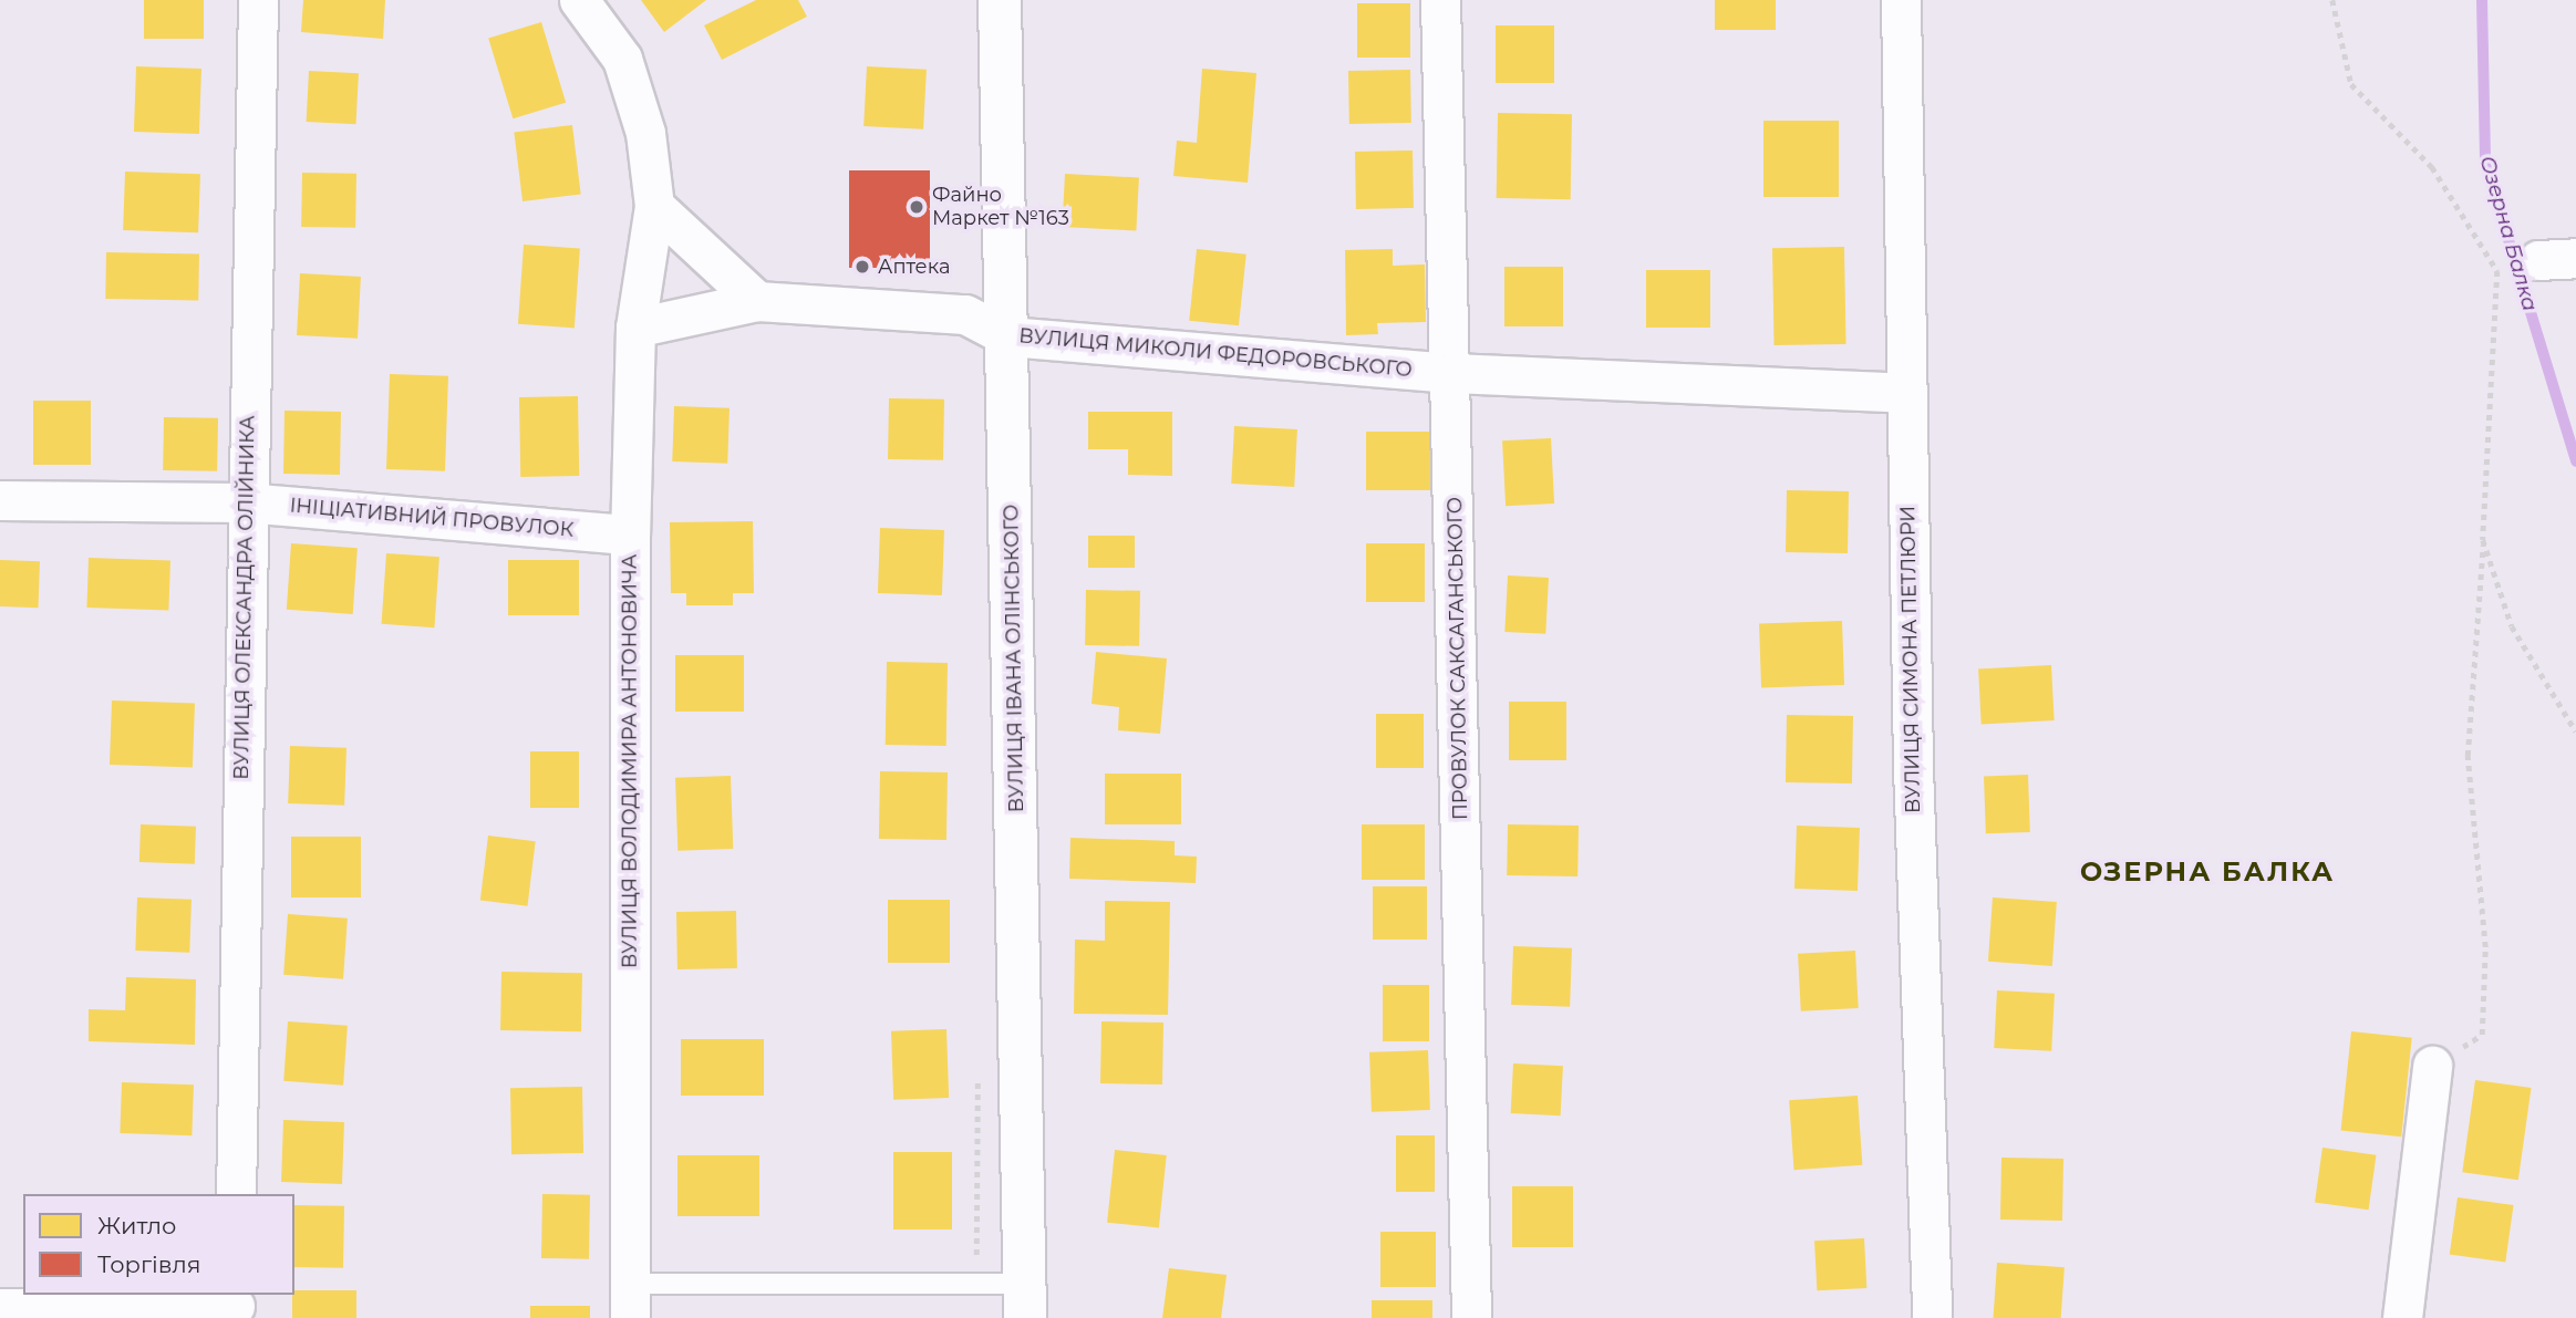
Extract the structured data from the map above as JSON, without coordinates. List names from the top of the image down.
{
  "streets": {
    "street": [
      "ВУЛИЦЯ МИКОЛИ ФЕДОРОВСЬКОГО",
      "ІНІЦІАТИВНИЙ ПРОВУЛОК",
      "ВУЛИЦЯ ОЛЕКСАНДРА ОЛІЙНИКА",
      "ВУЛИЦЯ ІВАНА ОЛІНСЬКОГО",
      "ПРОВУЛОК САКСАГАНСЬКОГО",
      "ВУЛИЦЯ СИМОНА ПЕТЛЮРИ",
      "ВУЛИЦЯ ВОЛОДИМИРА АНТОНОВИЧА"
    ]
  },
  "crossings": [
    ["ВУЛИЦЯ МИКОЛИ ФЕДОРОВСЬКОГО", "ВУЛИЦЯ ІВАНА ОЛІНСЬКОГО"],
    ["ВУЛИЦЯ МИКОЛИ ФЕДОРОВСЬКОГО", "ПРОВУЛОК САКСАГАНСЬКОГО"],
    ["ВУЛИЦЯ МИКОЛИ ФЕДОРОВСЬКОГО", "ВУЛИЦЯ СИМОНА ПЕТЛЮРИ"],
    ["ВУЛИЦЯ МИКОЛИ ФЕДОРОВСЬКОГО", "ВУЛИЦЯ ВОЛОДИМИРА АНТОНОВИЧА"],
    ["ІНІЦІАТИВНИЙ ПРОВУЛОК", "ВУЛИЦЯ ОЛЕКСАНДРА ОЛІЙНИКА"],
    ["ІНІЦІАТИВНИЙ ПРОВУЛОК", "ВУЛИЦЯ ВОЛОДИМИРА АНТОНОВИЧА"]
  ],
  "districts": ["ОЗЕРНА БАЛКА"],
  "water": ["Озерна Балка"],
  "places": ["Файно Маркет №163", "Аптека"],
  "legend": ["Житло", "Торгівля"]
}
